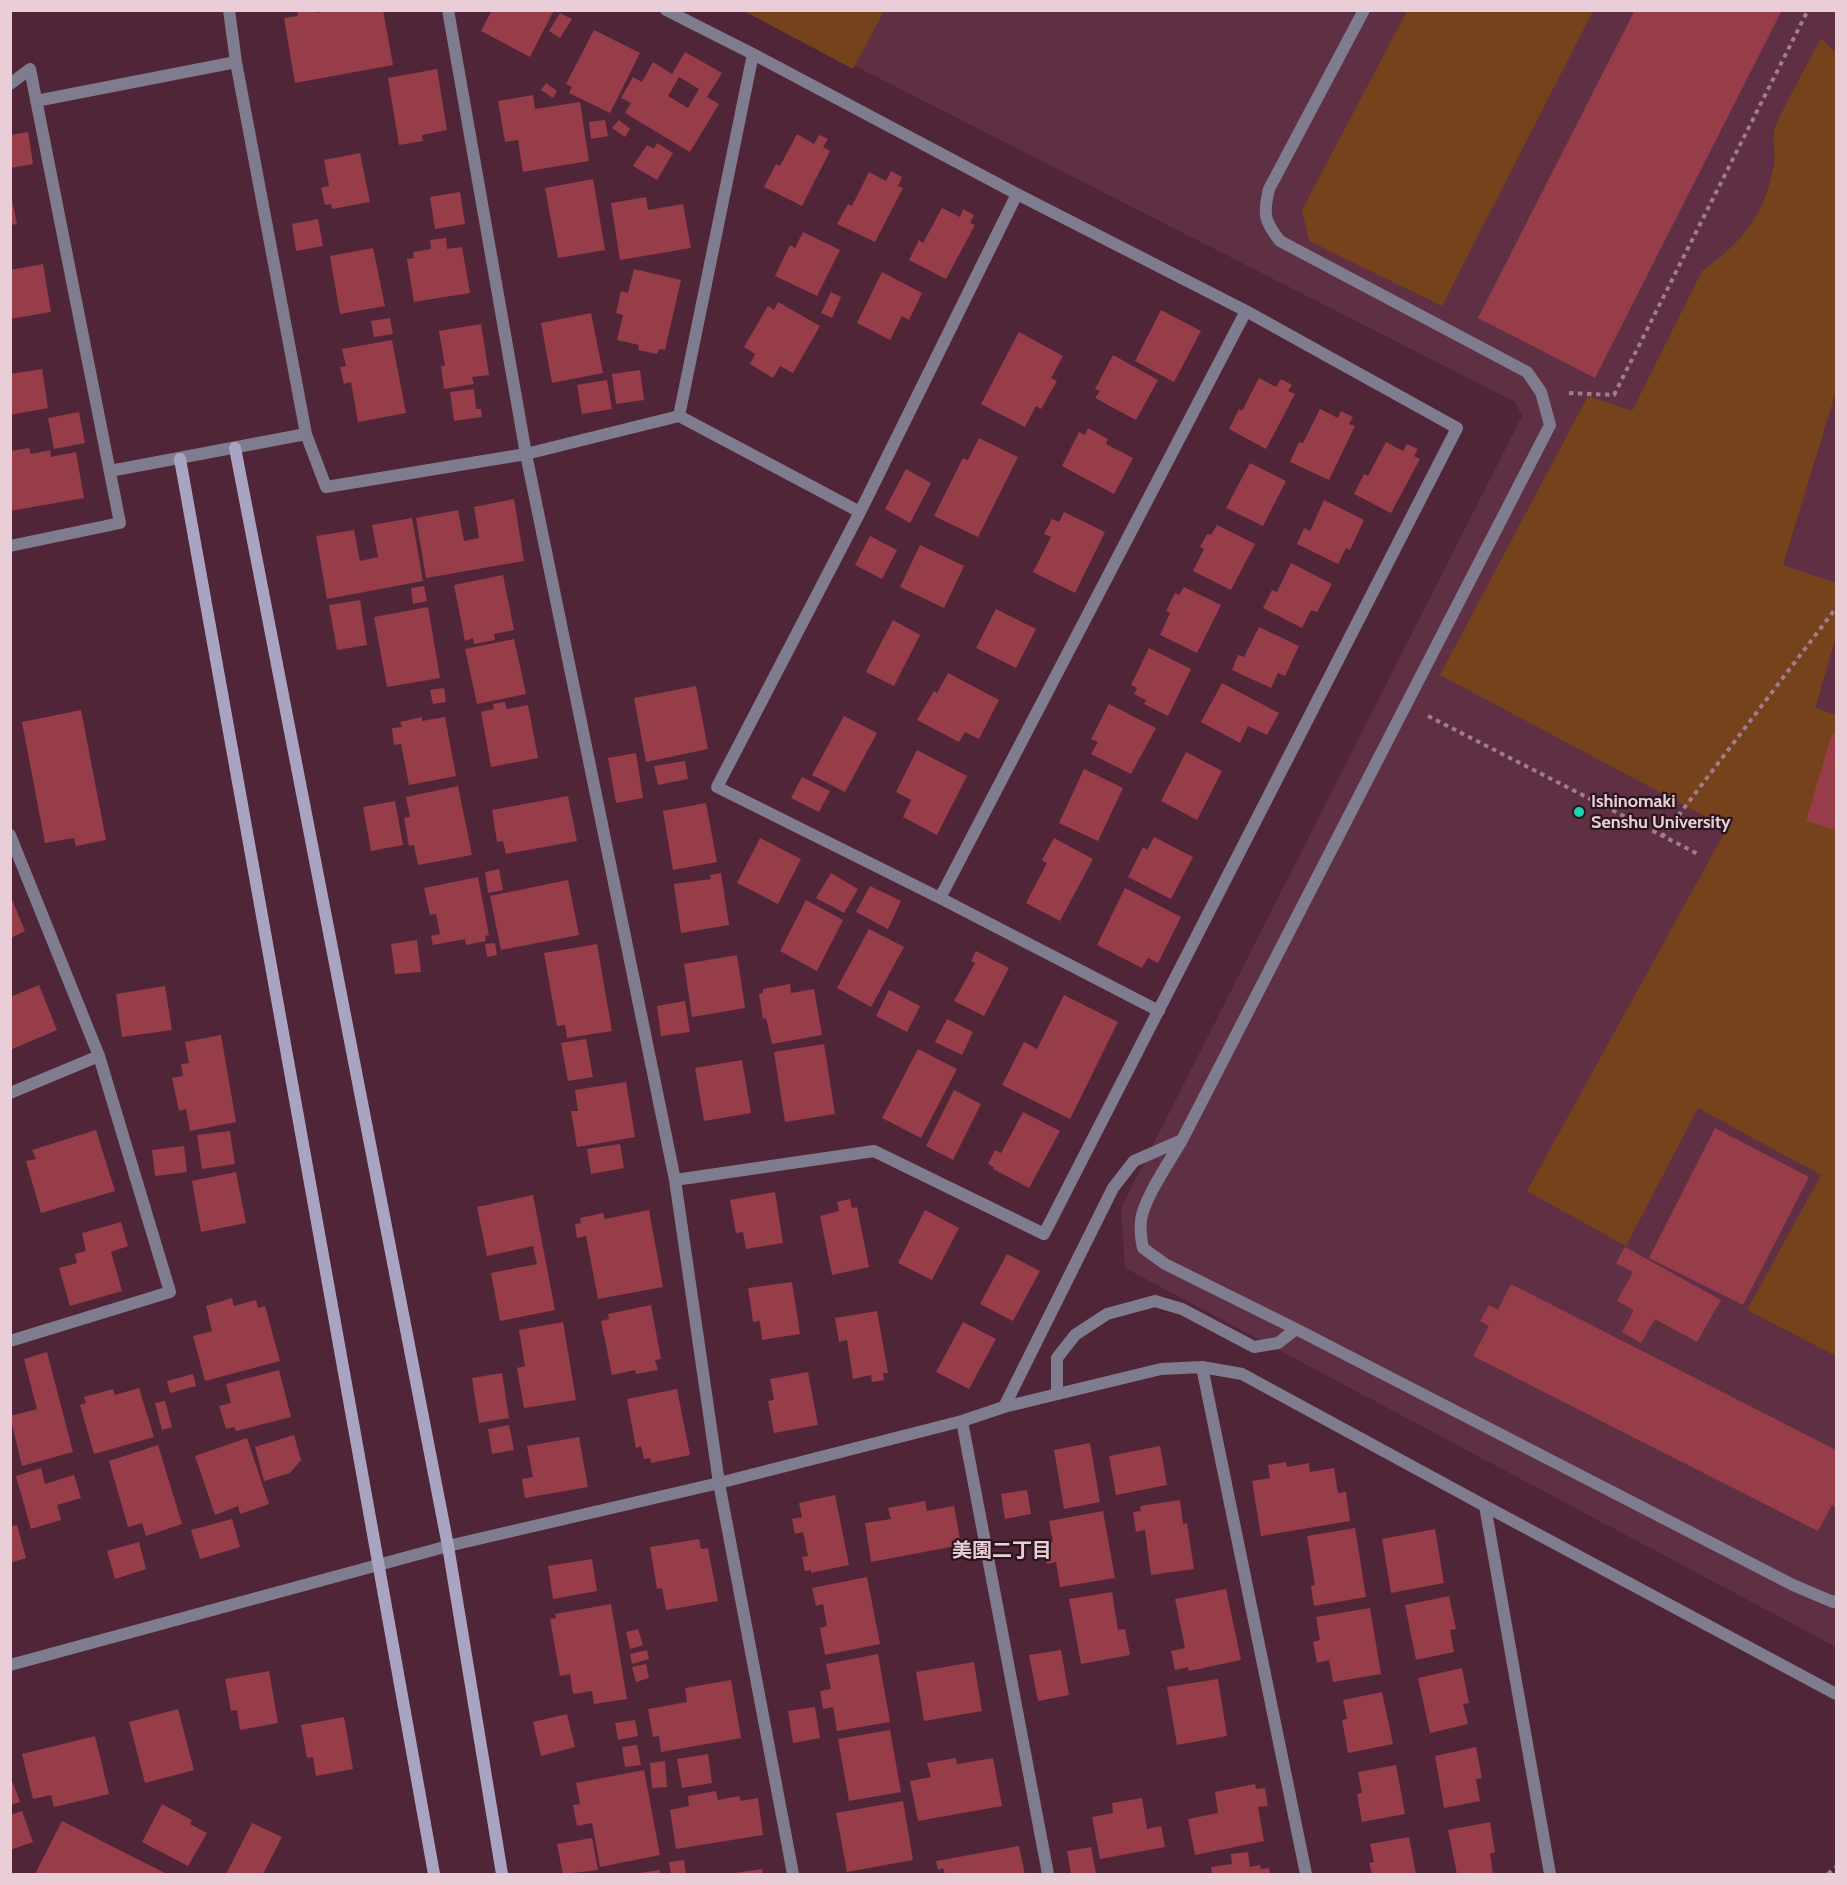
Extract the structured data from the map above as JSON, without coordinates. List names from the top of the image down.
{
  "districts": ["美園二丁目"],
  "places": ["Ishinomaki Senshu University"]
}
